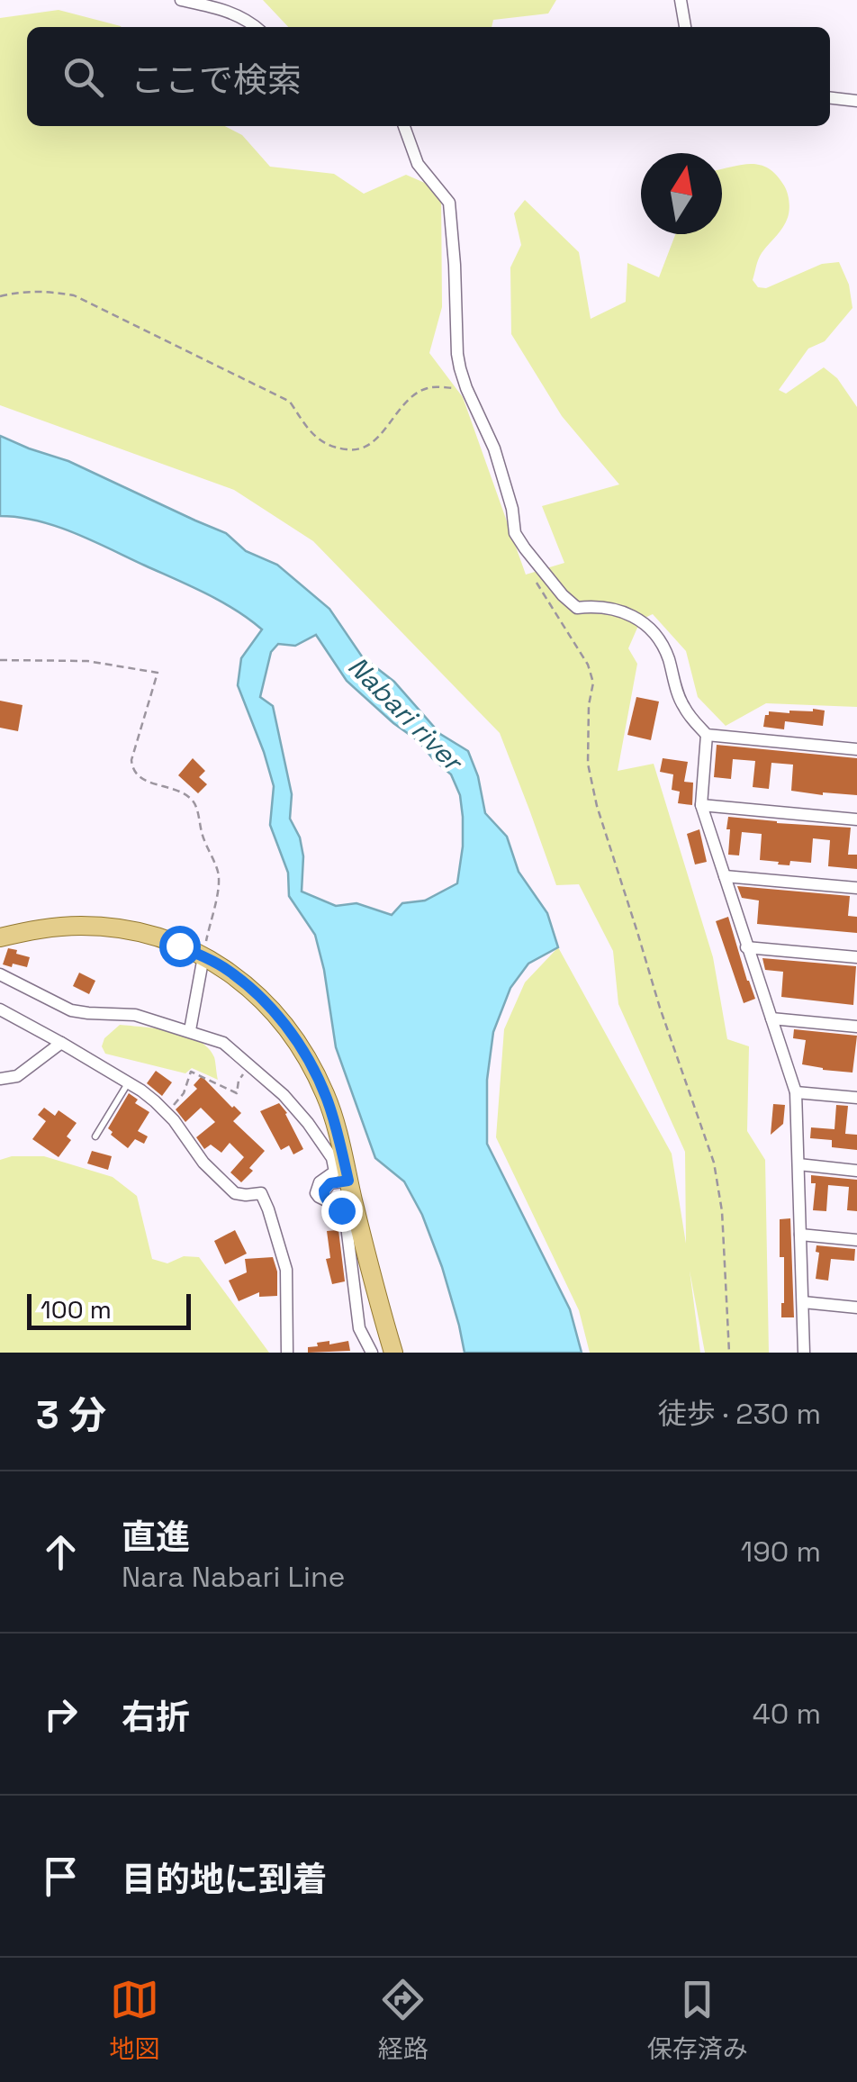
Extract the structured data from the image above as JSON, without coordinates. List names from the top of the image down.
{
  "water": ["Nabari river"],
  "scale_bar": "100 m",
  "north": "top",
  "page": {
    "search": "ここで検索",
    "scale": "100 m",
    "heading": ["3 分", "徒歩 · 230 m"],
    "list": [
      ["直進", "Nara Nabari Line", "190 m"],
      ["右折", "40 m"],
      "目的地に到着"
    ],
    "nav": ["地図", "経路", "保存済み"]
  }
}
